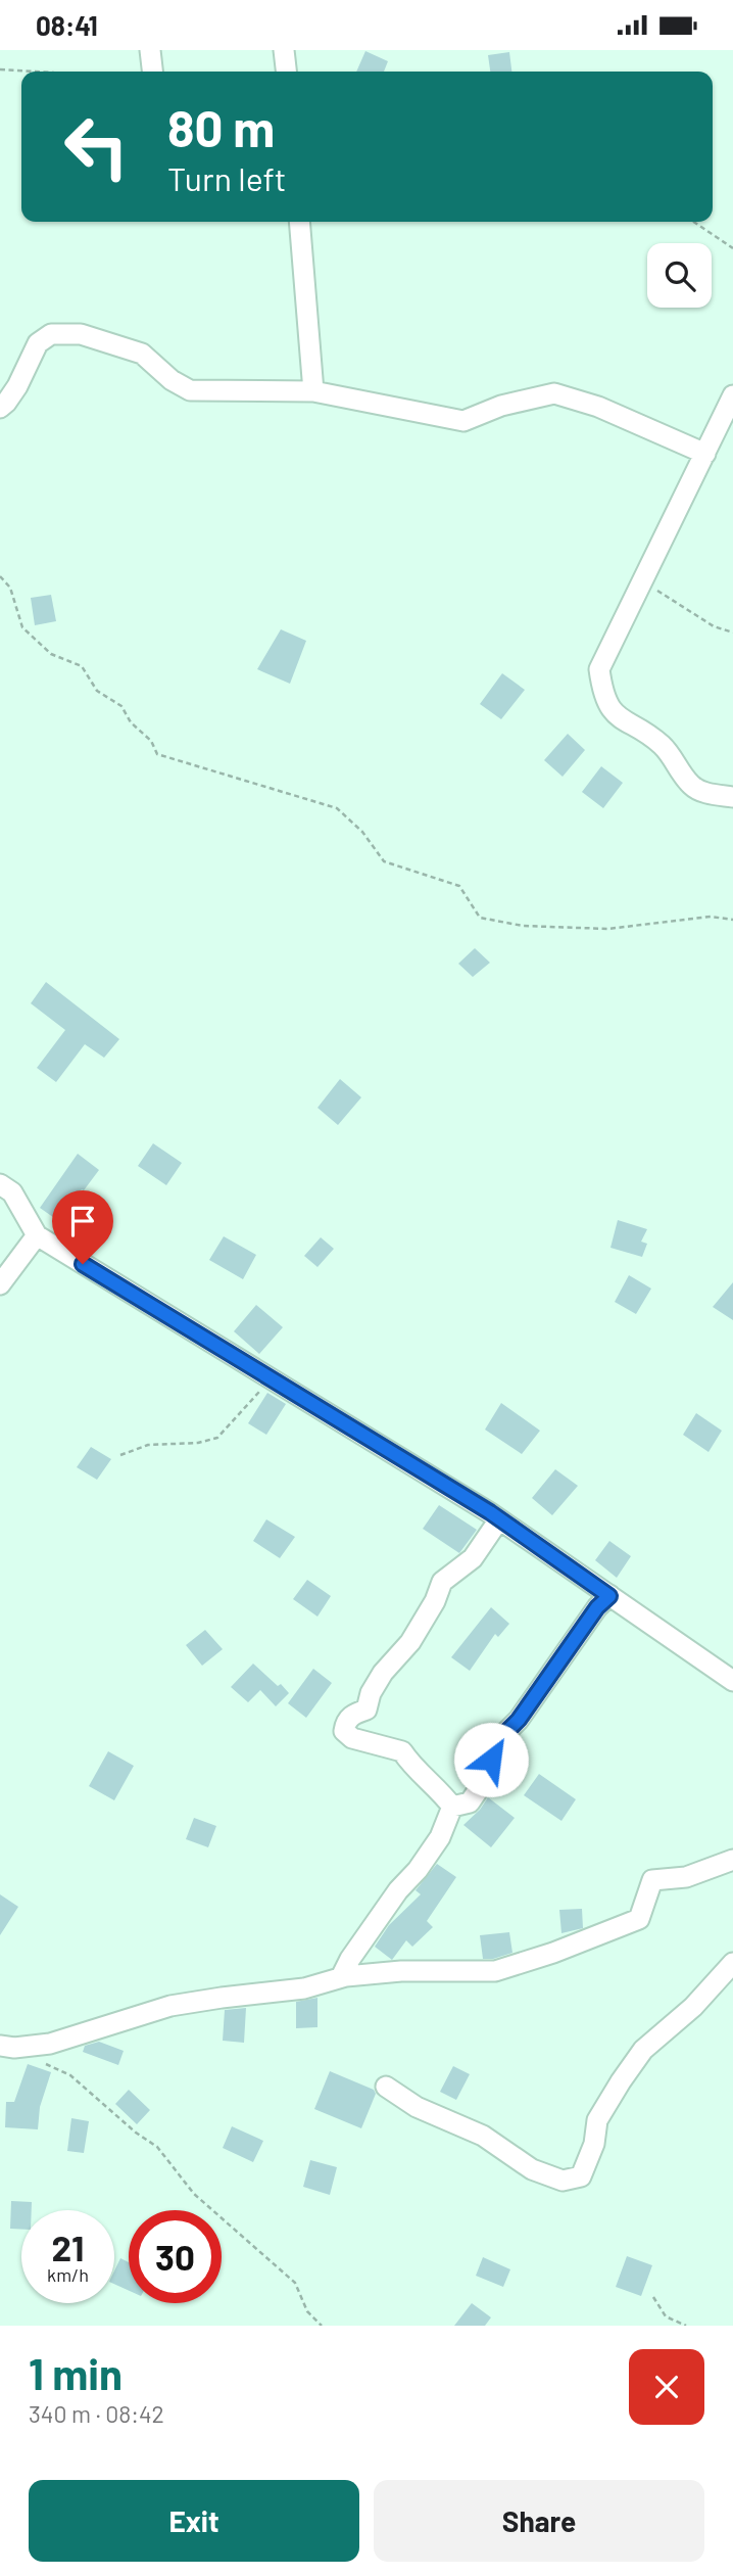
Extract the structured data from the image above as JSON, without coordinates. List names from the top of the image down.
{
  "page": {
    "status": "08:41",
    "turn": ["80 m", "Turn left"],
    "speed": "21 km/h",
    "limit": "30",
    "heading": ["1 min", "340 m · 08:42"],
    "buttons": ["Exit", "Share"]
  }
}
